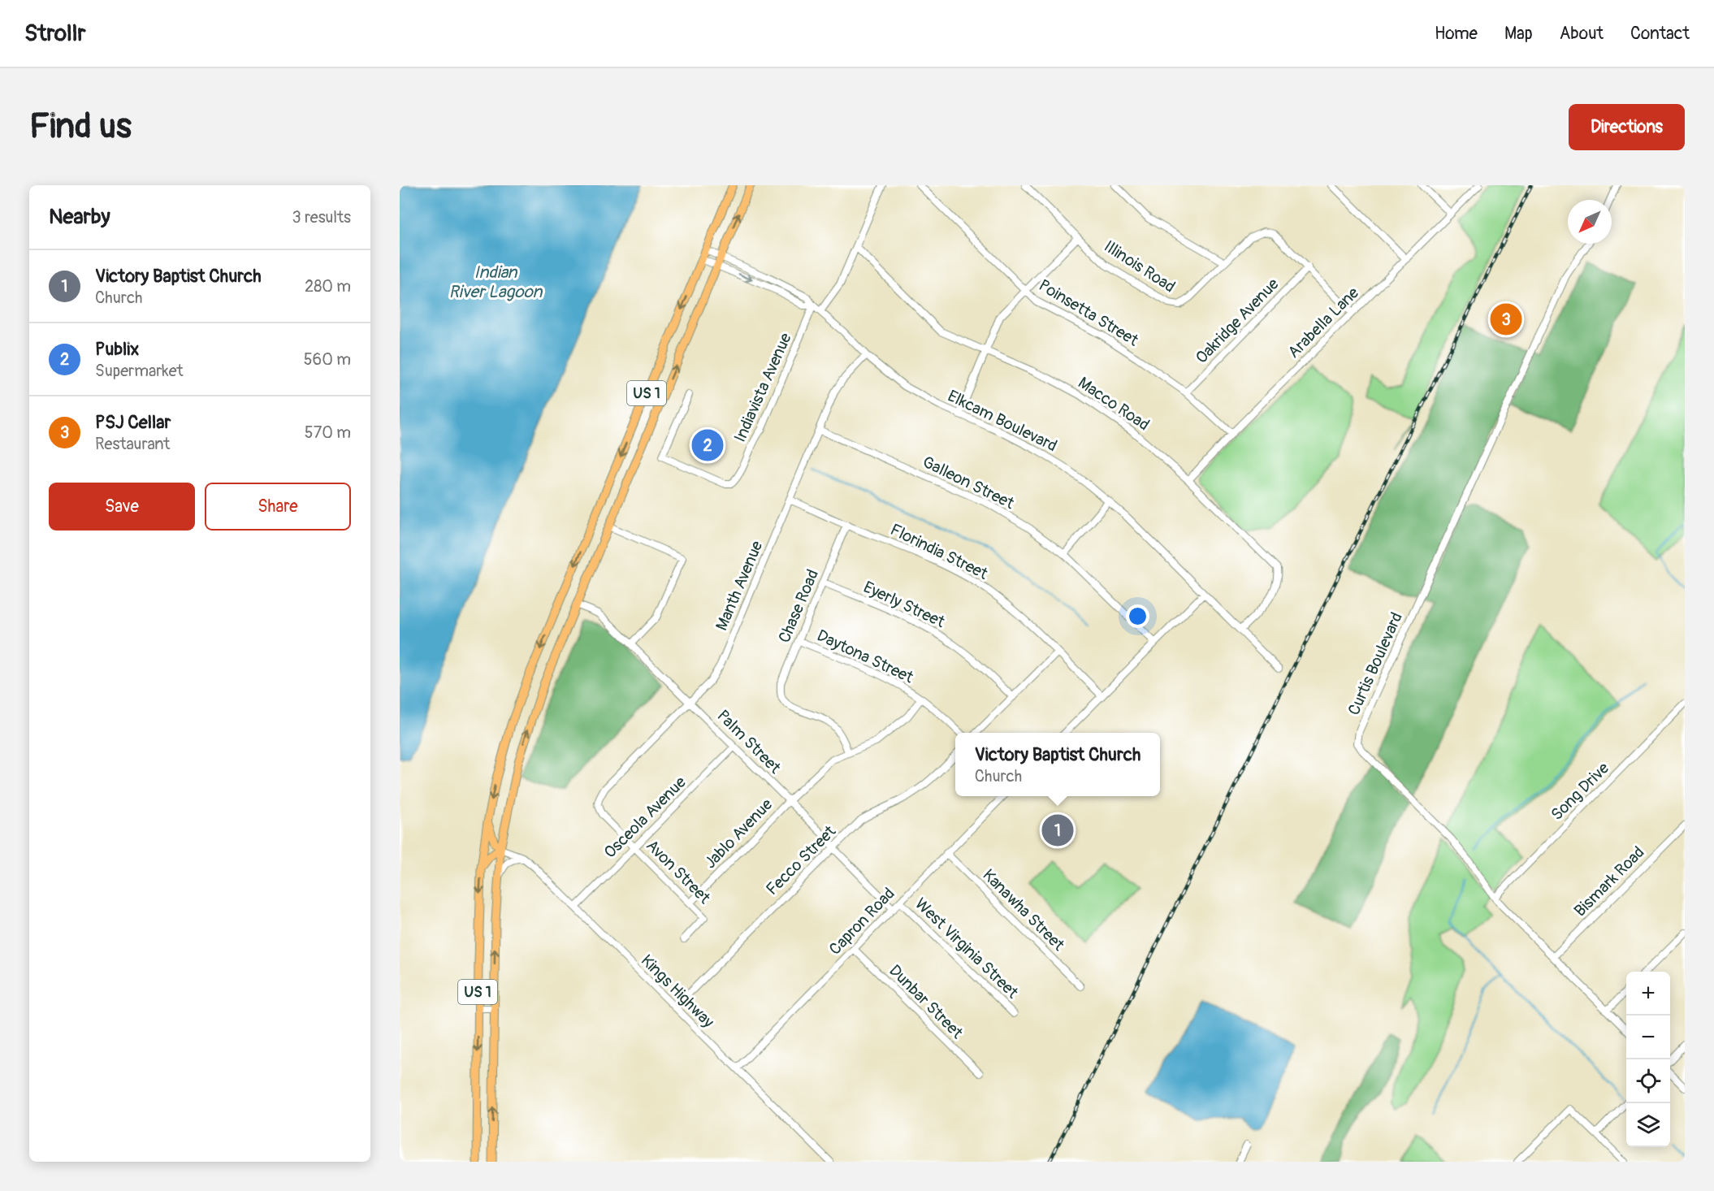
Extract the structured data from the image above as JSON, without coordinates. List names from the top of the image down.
{
  "streets": {
    "main road": ["US 1"],
    "street": [
      "Illinois Road",
      "Poinsetta Street",
      "Oakridge Avenue",
      "Arabella Lane",
      "Indiavista Avenue",
      "Macco Road",
      "Elkcam Boulevard",
      "Galleon Street",
      "Florindia Street",
      "Manth Avenue",
      "Eyerly Street",
      "Chase Road",
      "Daytona Street",
      "Curtis Boulevard",
      "Palm Street",
      "Song Drive",
      "Osceola Avenue",
      "Jablo Avenue",
      "Fecco Street",
      "Avon Street",
      "Bismark Road",
      "Kanawha Street",
      "Capron Road",
      "West Virginia Street",
      "Kings Highway",
      "Dunbar Street"
    ]
  },
  "crossings": [
    ["Poinsetta Street", "Oakridge Avenue"],
    ["Poinsetta Street", "Arabella Lane"],
    ["Arabella Lane", "Macco Road"],
    ["Indiavista Avenue", "Elkcam Boulevard"],
    ["US 1", "Elkcam Boulevard"],
    ["US 1", "Palm Street"],
    ["US 1", "Kings Highway"],
    ["Macco Road", "Elkcam Boulevard"],
    ["Elkcam Boulevard", "Manth Avenue"],
    ["Galleon Street", "Manth Avenue"],
    ["Florindia Street", "Manth Avenue"],
    ["Florindia Street", "Chase Road"],
    ["Manth Avenue", "Palm Street"],
    ["Manth Avenue", "Avon Street"],
    ["Eyerly Street", "Chase Road"],
    ["Chase Road", "Daytona Street"],
    ["Chase Road", "Jablo Avenue"],
    ["Daytona Street", "Jablo Avenue"],
    ["Curtis Boulevard", "Song Drive"],
    ["Curtis Boulevard", "Bismark Road"],
    ["Palm Street", "Osceola Avenue"],
    ["Palm Street", "Jablo Avenue"],
    ["Palm Street", "Fecco Street"],
    ["Palm Street", "Capron Road"],
    ["Osceola Avenue", "Avon Street"],
    ["Osceola Avenue", "Kings Highway"],
    ["Jablo Avenue", "Avon Street"],
    ["Fecco Street", "Kings Highway"],
    ["Kanawha Street", "Capron Road"],
    ["Capron Road", "West Virginia Street"],
    ["Capron Road", "Kings Highway"],
    ["Capron Road", "Dunbar Street"]
  ],
  "water": ["Indian River Lagoon"],
  "north": "bottom left",
  "page": {
    "header": "Strollr",
    "nav": [
      "Home",
      "Map",
      "About",
      "Contact"
    ],
    "buttons": [
      "Directions",
      ["Save", "Share"]
    ],
    "title": "Find us",
    "heading": ["Nearby", "3 results"],
    "list": [
      {
        "mark": "1",
        "name": "Victory Baptist Church",
        "note": "Church",
        "value": "280 m"
      },
      {
        "mark": "2",
        "name": "Publix",
        "note": "Supermarket",
        "value": "560 m"
      },
      {
        "mark": "3",
        "name": "PSJ Cellar",
        "note": "Restaurant",
        "value": "570 m"
      }
    ],
    "pins": ["3", "2", "1"],
    "popup": ["Victory Baptist Church", "Church"],
    "map_buttons": ["+", "−"]
  }
}
